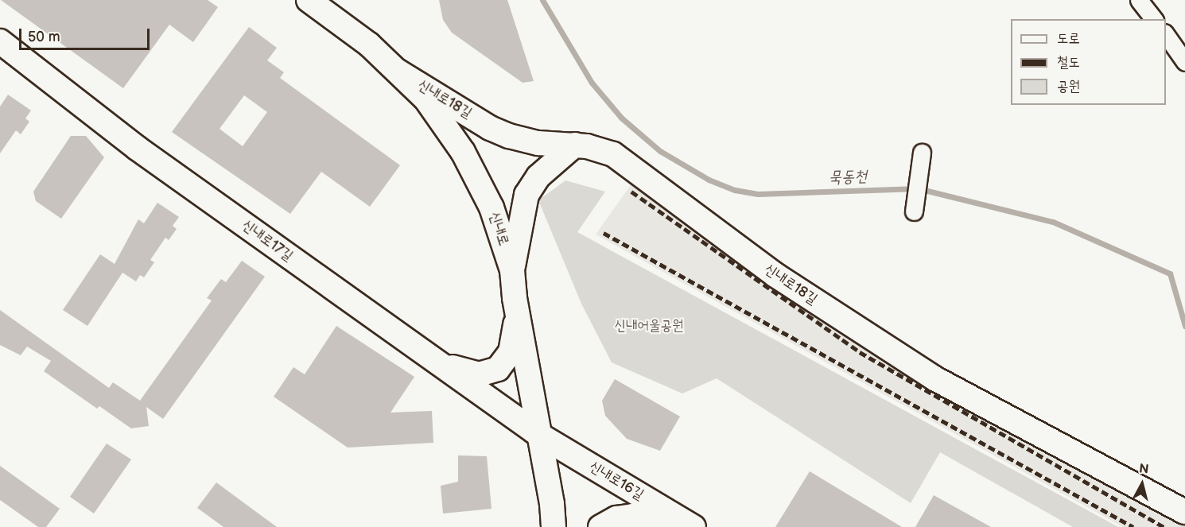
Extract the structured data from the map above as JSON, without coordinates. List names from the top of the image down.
{
  "streets": {
    "street": [
      "신내로18길",
      "신내로",
      "신내로17길",
      "신내로16길"
    ]
  },
  "crossings": [
    ["신내로18길", "신내로"],
    ["신내로", "신내로17길"],
    ["신내로", "신내로16길"],
    ["신내로17길", "신내로16길"]
  ],
  "water": ["묵동천"],
  "parks": ["신내어울공원"],
  "legend": ["도로", "철도", "공원"],
  "scale_bar": "50 m",
  "north": "top"
}
